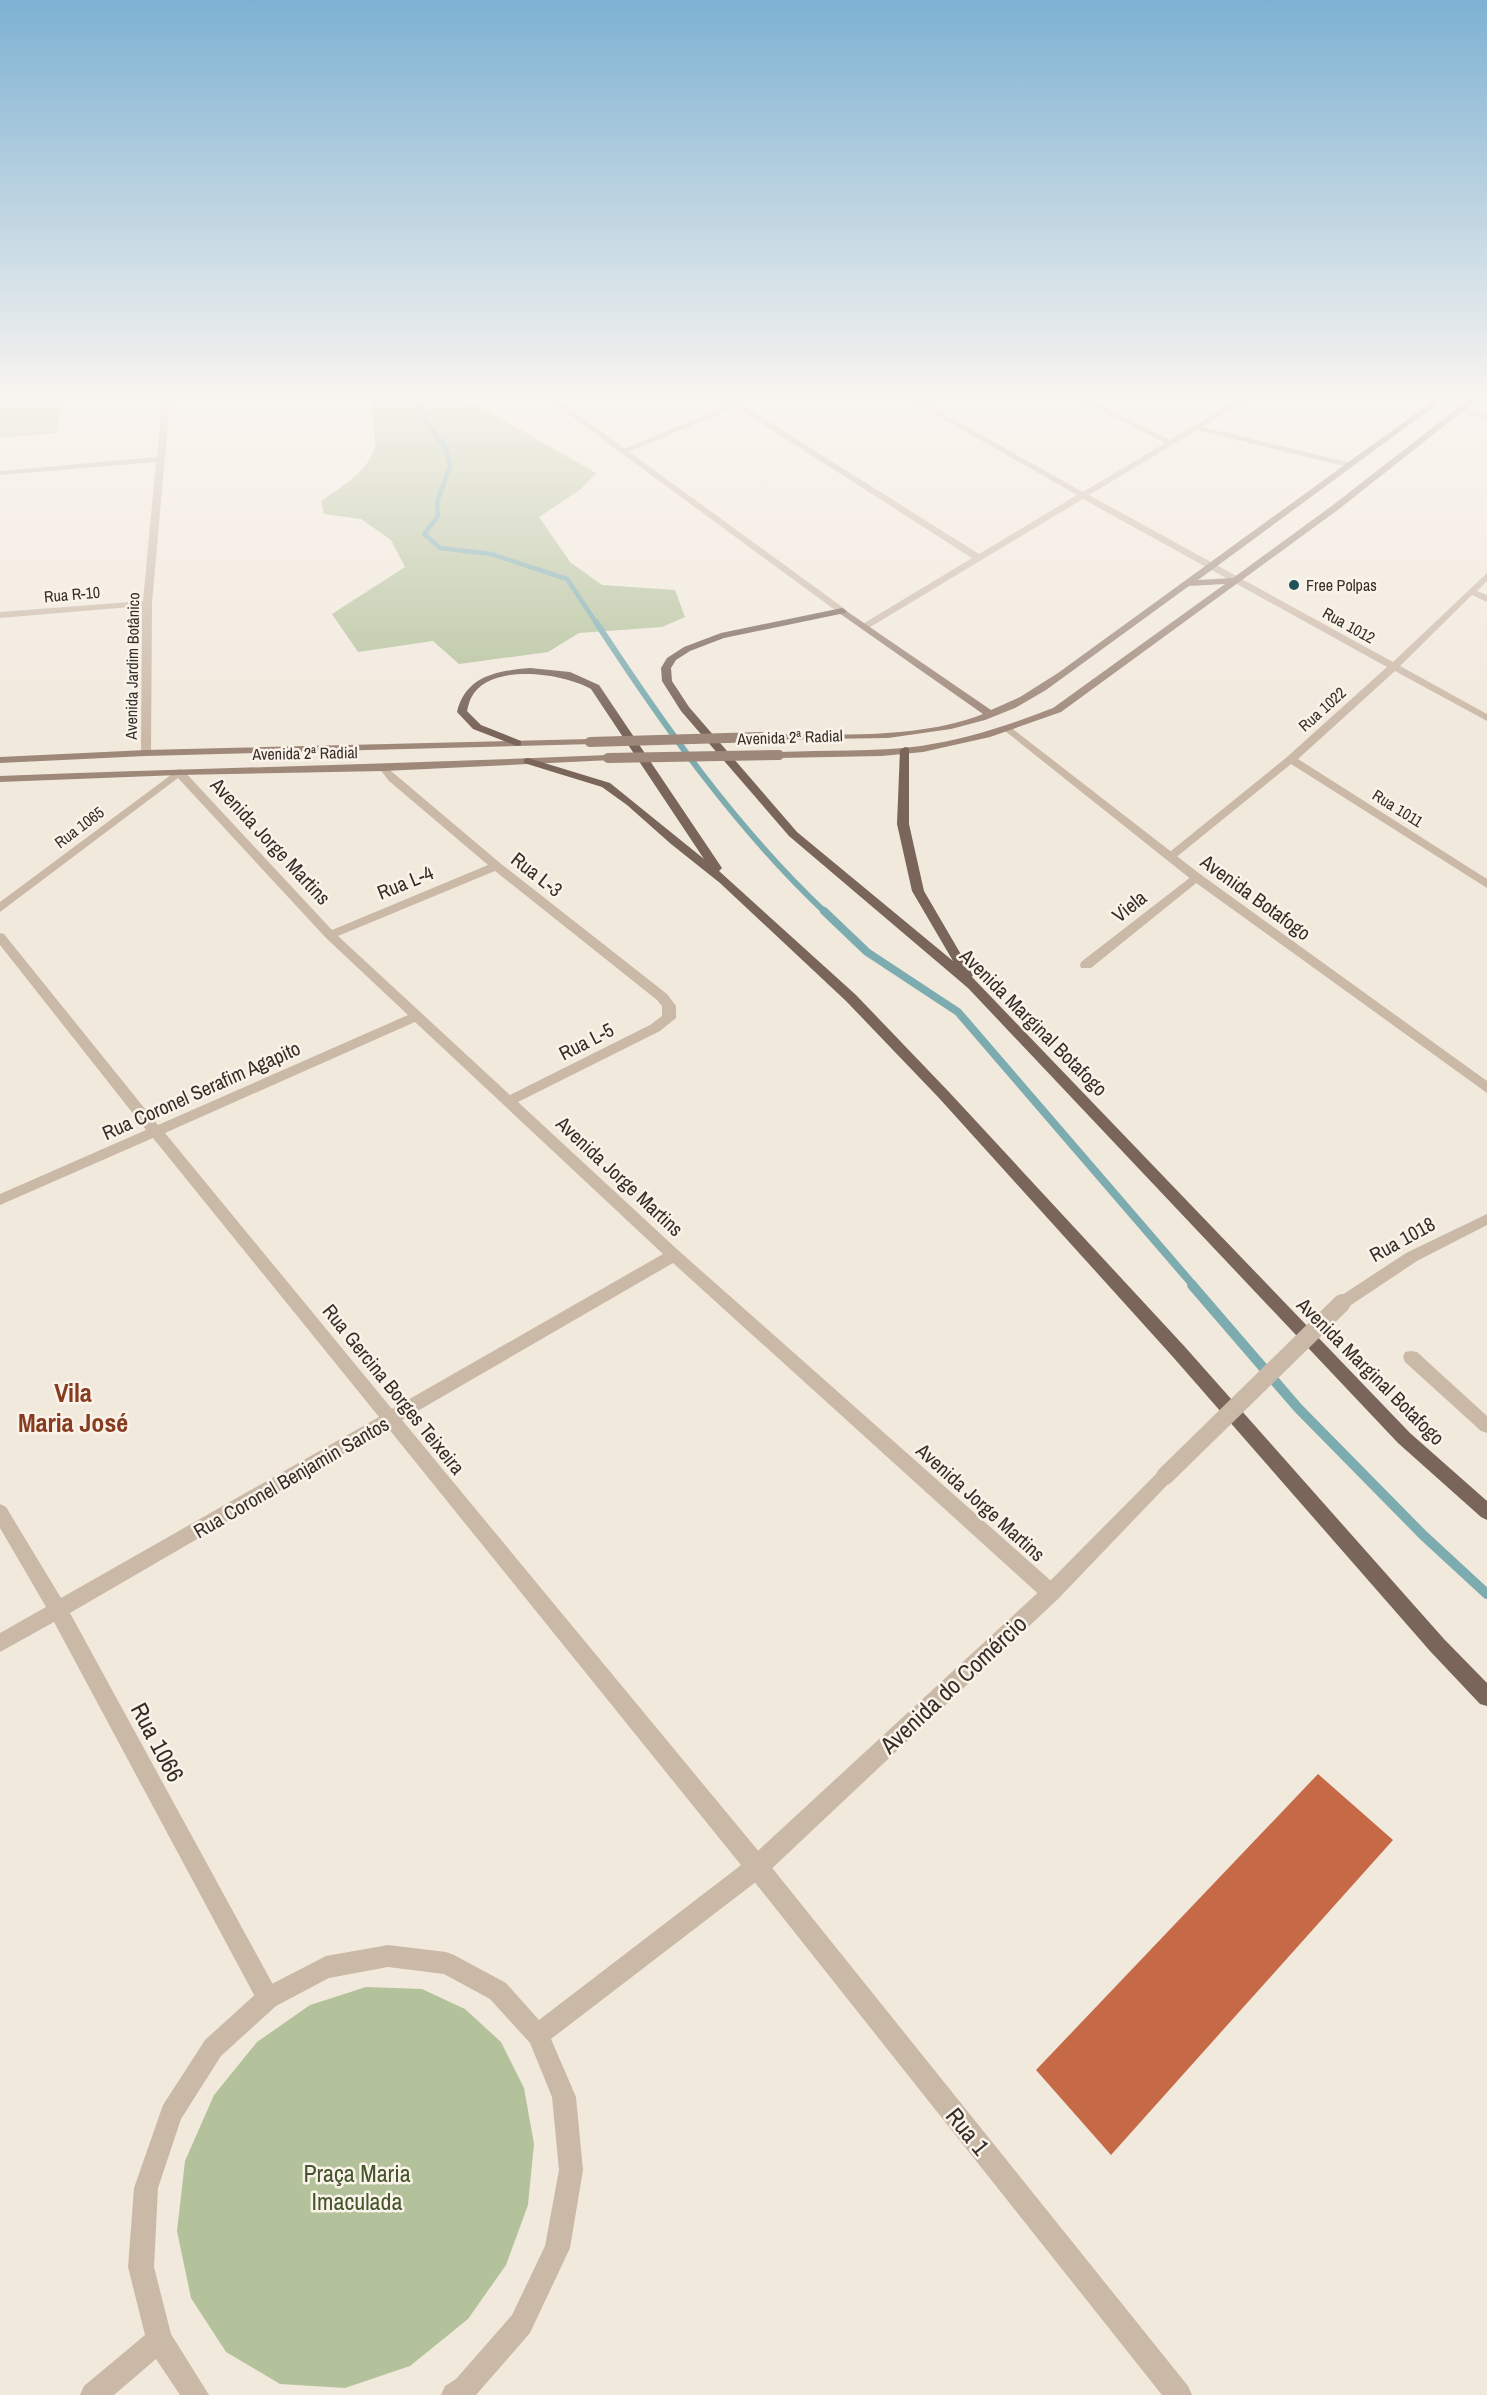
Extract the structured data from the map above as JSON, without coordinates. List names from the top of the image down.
{
  "streets": {
    "main road": ["Avenida 2ª Radial", "Avenida Marginal Botafogo"],
    "street": [
      "Rua R-10",
      "Rua 1012",
      "Avenida Jardim Botânico",
      "Rua 1022",
      "Rua 1011",
      "Rua 1065",
      "Avenida Jorge Martins",
      "Rua L-3",
      "Rua L-4",
      "Avenida Botafogo",
      "Viela",
      "Rua L-5",
      "Rua Coronel Serafim Agapito",
      "Rua 1018",
      "Rua Gercina Borges Teixeira",
      "Rua Coronel Benjamin Santos",
      "Avenida do Comércio",
      "Rua 1066",
      "Rua 1"
    ]
  },
  "crossings": [
    ["Rua R-10", "Avenida Jardim Botânico"],
    ["Rua 1012", "Rua 1022"],
    ["Rua 1012", "Avenida 2ª Radial"],
    ["Avenida Jardim Botânico", "Avenida 2ª Radial"],
    ["Rua 1022", "Rua 1011"],
    ["Rua 1022", "Avenida Botafogo"],
    ["Avenida 2ª Radial", "Rua 1065"],
    ["Avenida 2ª Radial", "Avenida Jorge Martins"],
    ["Avenida 2ª Radial", "Rua L-3"],
    ["Avenida 2ª Radial", "Avenida Botafogo"],
    ["Rua 1065", "Avenida Jorge Martins"],
    ["Avenida Jorge Martins", "Rua L-4"],
    ["Avenida Jorge Martins", "Rua L-5"],
    ["Avenida Jorge Martins", "Rua Coronel Serafim Agapito"],
    ["Avenida Jorge Martins", "Rua Coronel Benjamin Santos"],
    ["Avenida Jorge Martins", "Avenida do Comércio"],
    ["Rua L-3", "Rua L-4"],
    ["Rua L-3", "Rua L-5"],
    ["Avenida Botafogo", "Viela"],
    ["Rua Coronel Serafim Agapito", "Rua Gercina Borges Teixeira"],
    ["Rua 1018", "Avenida do Comércio"],
    ["Rua Gercina Borges Teixeira", "Rua Coronel Benjamin Santos"],
    ["Rua Gercina Borges Teixeira", "Avenida do Comércio"],
    ["Rua Gercina Borges Teixeira", "Rua 1"],
    ["Rua Coronel Benjamin Santos", "Rua 1066"],
    ["Avenida do Comércio", "Rua 1"]
  ],
  "districts": ["Vila Maria José"],
  "parks": ["Praça Maria Imaculada"],
  "places": ["Free Polpas"]
}
